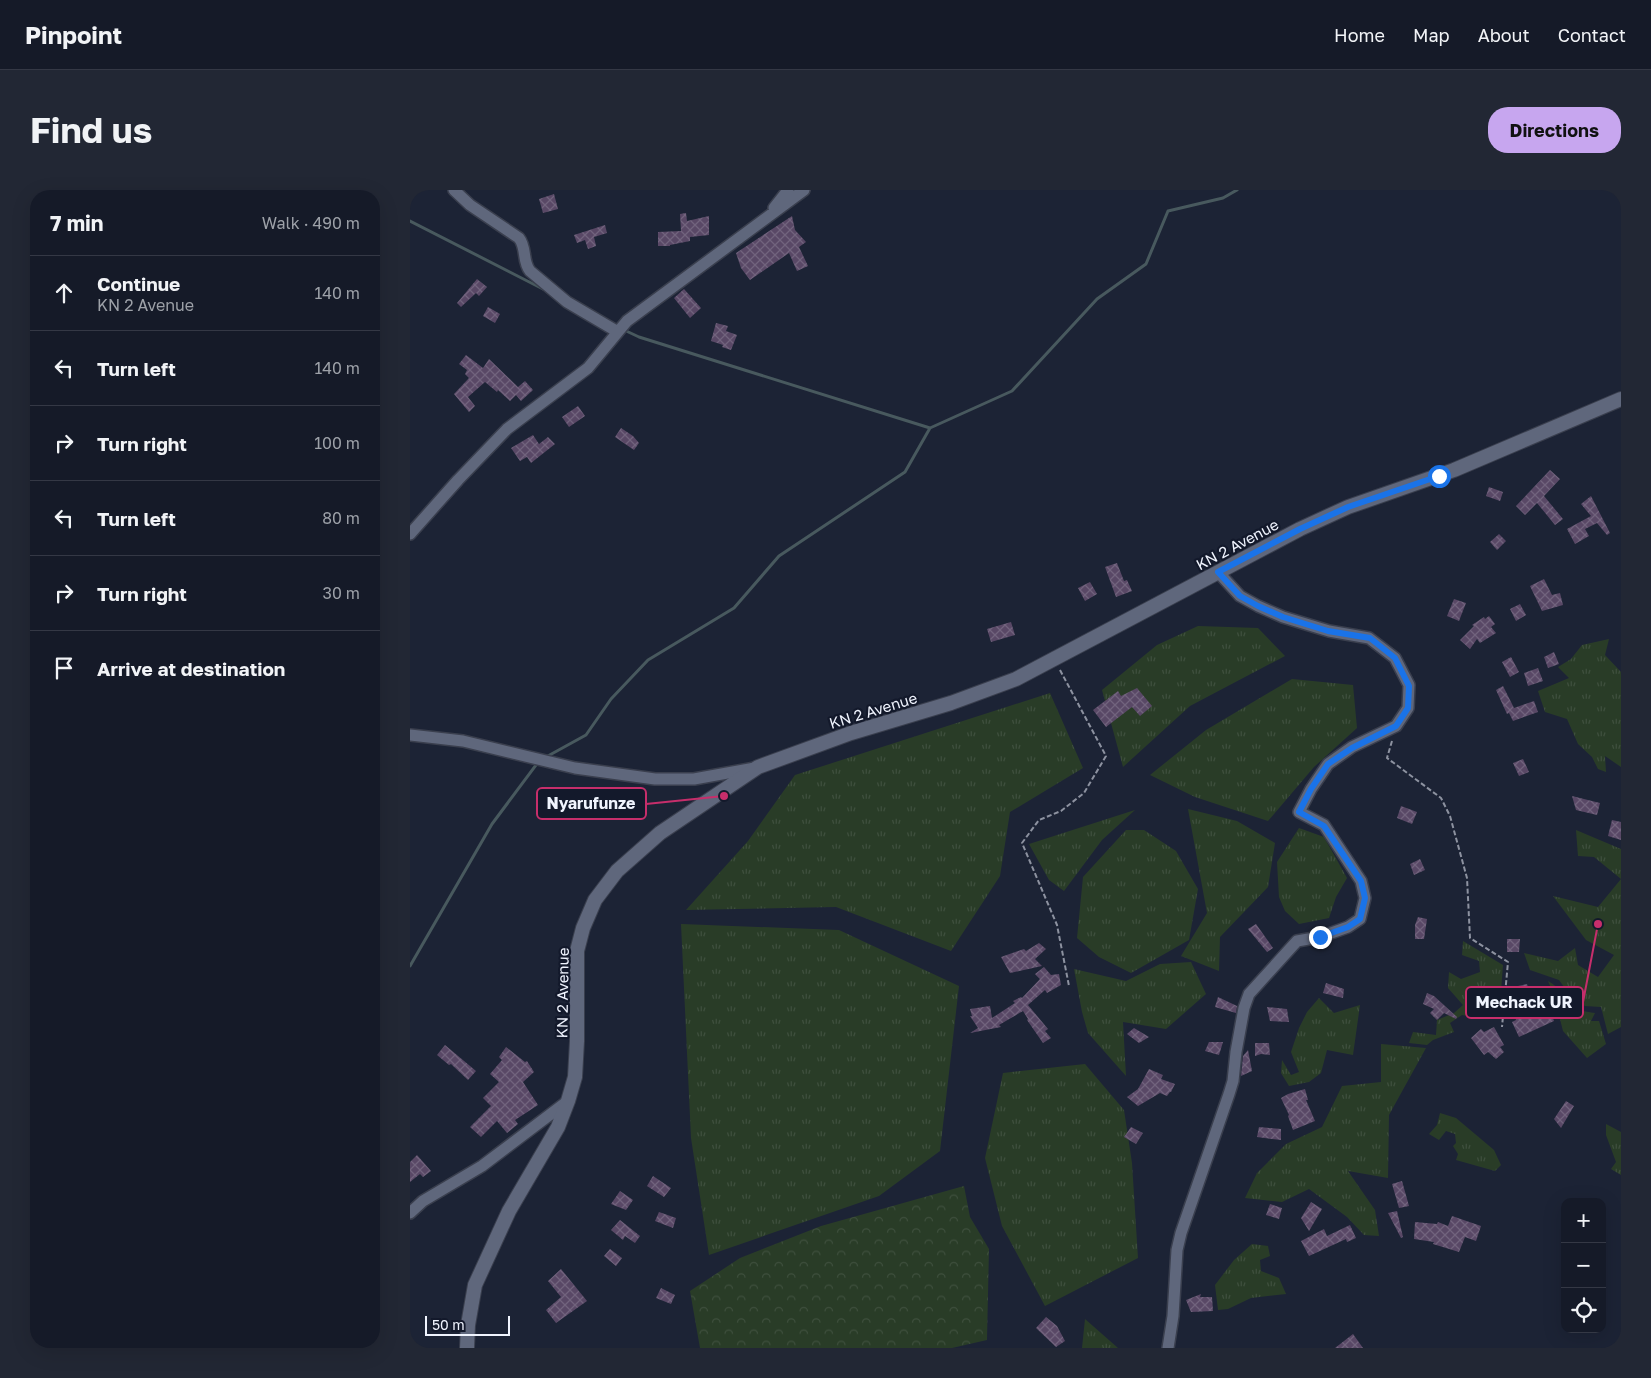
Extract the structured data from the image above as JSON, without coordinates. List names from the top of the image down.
{
  "streets": {
    "main road": ["KN 2 Avenue"]
  },
  "places": ["Nyarufunze", "Mechack UR"],
  "scale_bar": "50 m",
  "page": {
    "header": "Pinpoint",
    "nav": [
      "Home",
      "Map",
      "About",
      "Contact"
    ],
    "buttons": "Directions",
    "title": "Find us",
    "heading": ["7 min", "Walk · 490 m"],
    "list": [
      ["Continue", "KN 2 Avenue", "140 m"],
      ["Turn left", "140 m"],
      ["Turn right", "100 m"],
      ["Turn left", "80 m"],
      ["Turn right", "30 m"],
      "Arrive at destination"
    ],
    "map_buttons": ["+", "−"],
    "scale": "50 m"
  }
}
